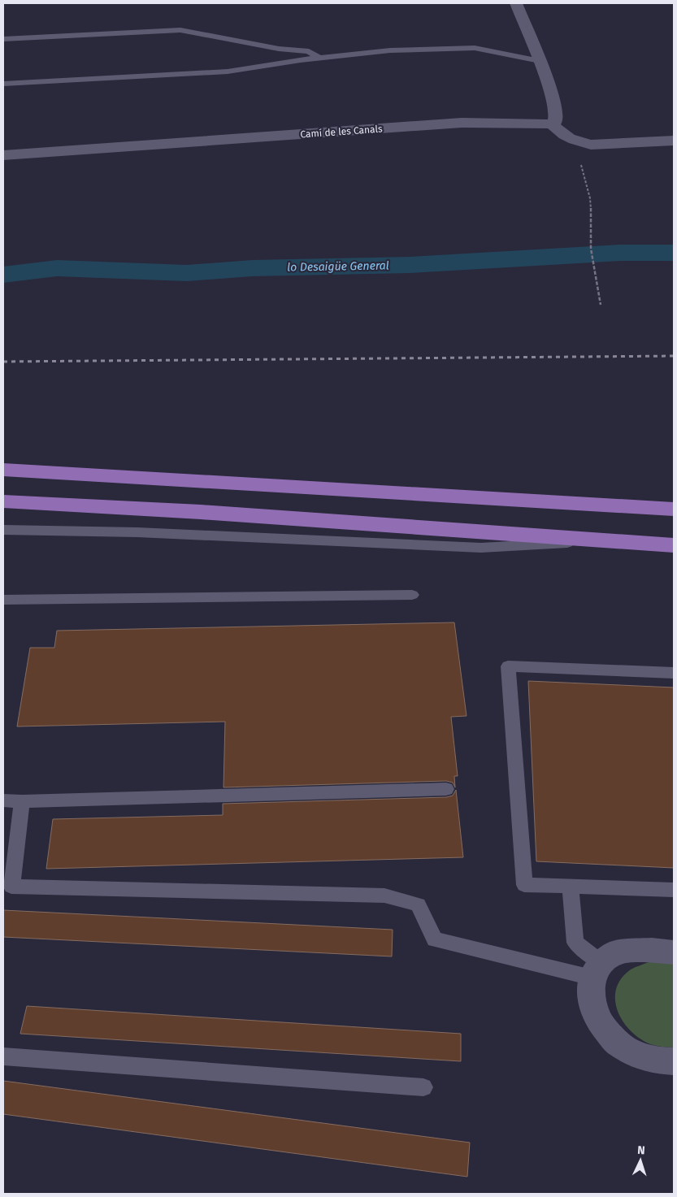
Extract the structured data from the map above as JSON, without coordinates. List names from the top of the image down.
{
  "streets": {
    "street": ["Camí de les Canals"]
  },
  "water": ["lo Desaigüe General"],
  "north": "top"
}
